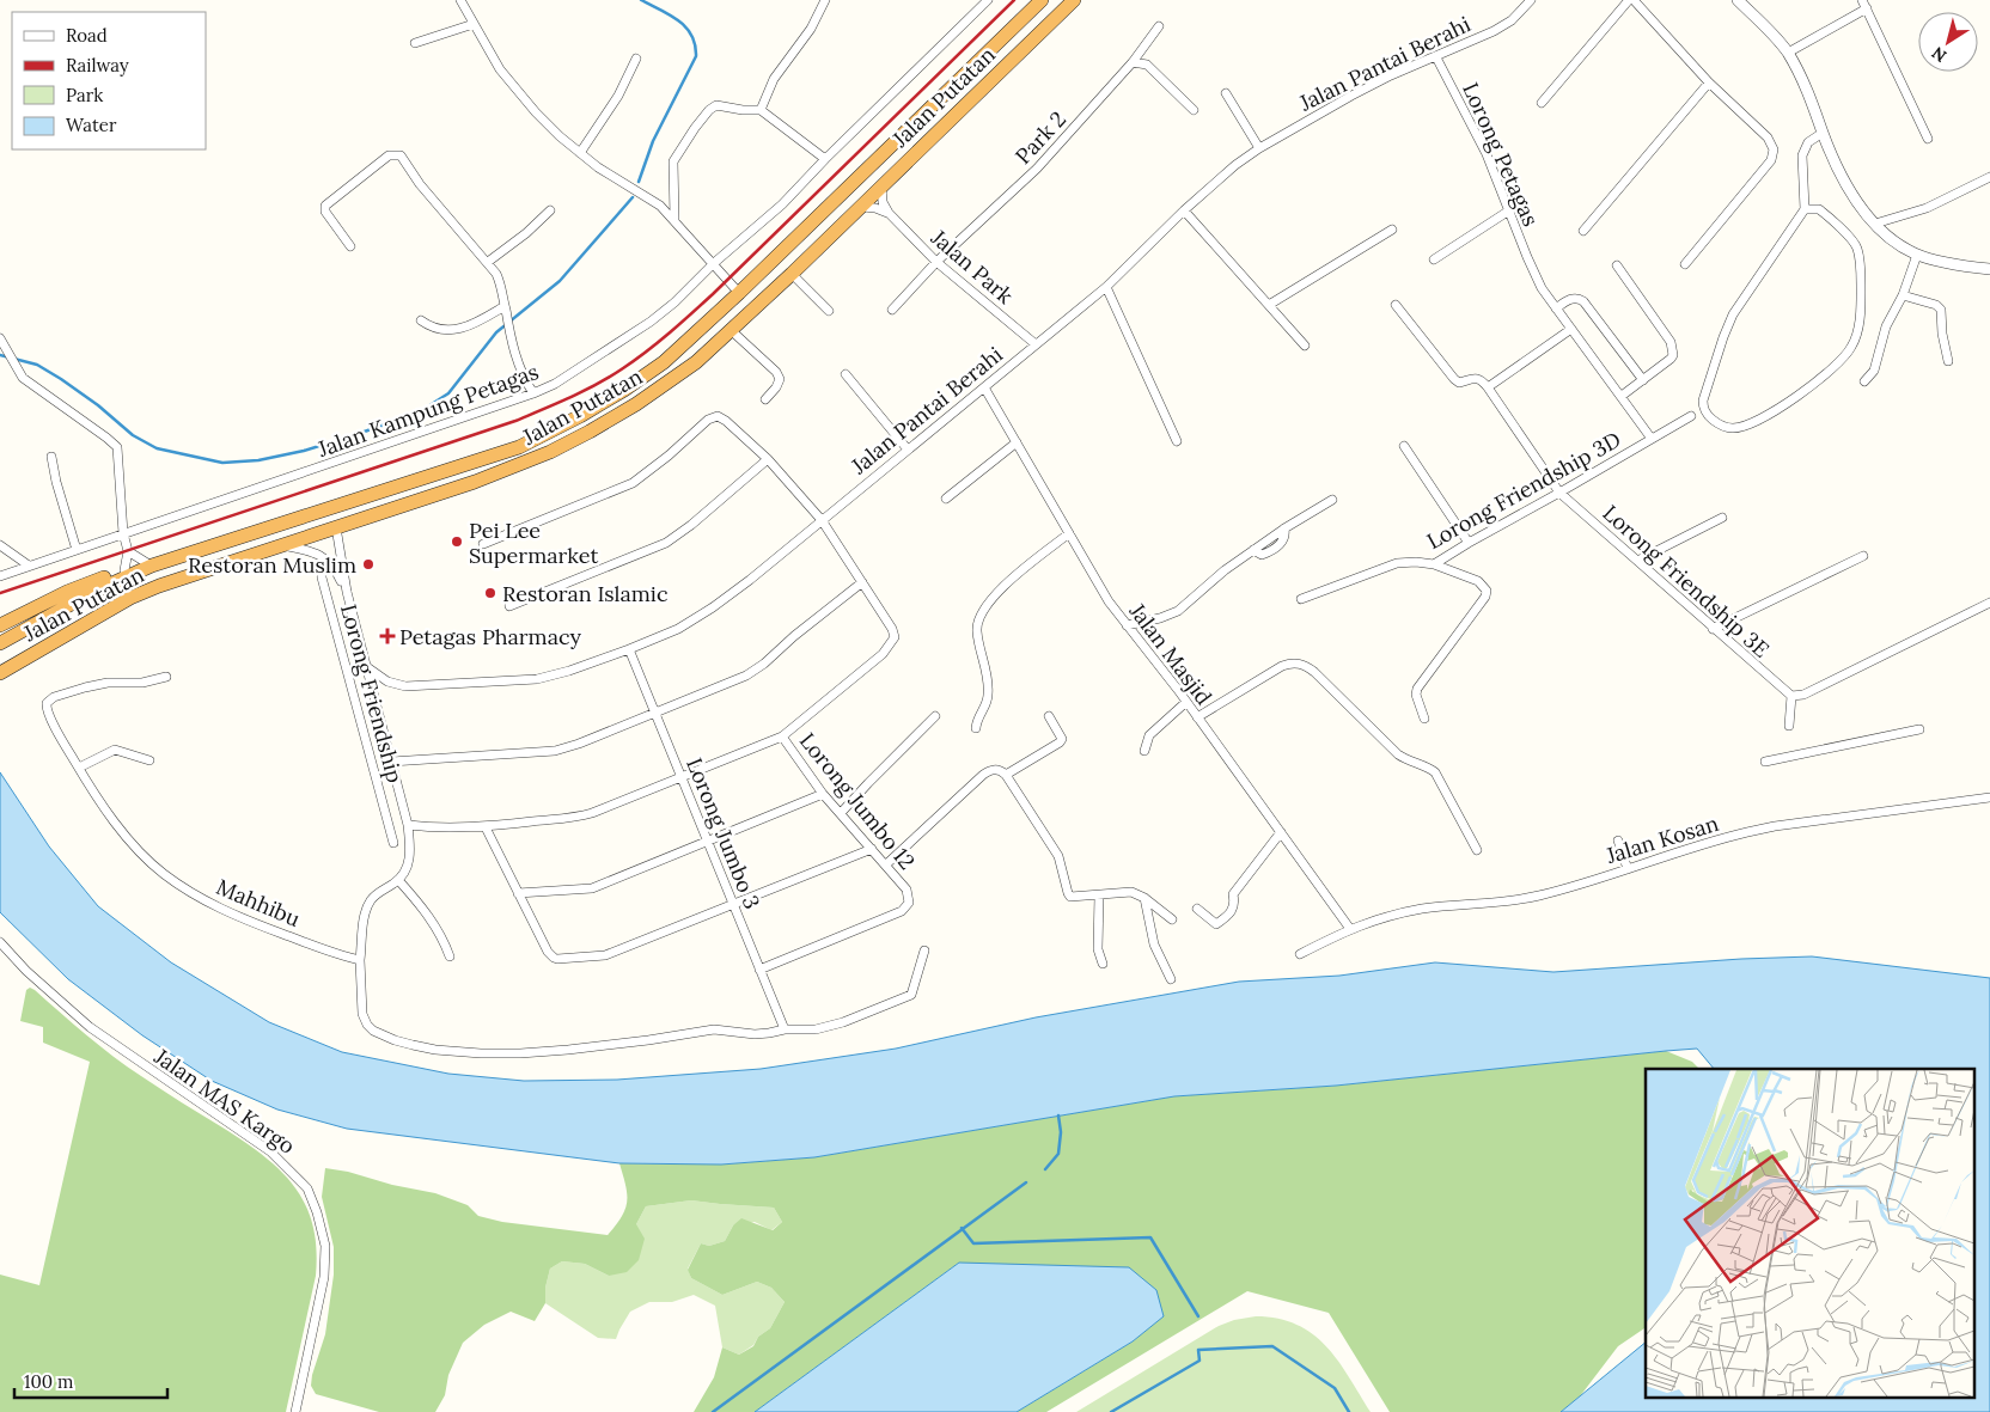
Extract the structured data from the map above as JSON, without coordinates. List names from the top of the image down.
{
  "streets": {
    "highway": ["Jalan Putatan"],
    "street": [
      "Jalan Pantai Berahi",
      "Park 2",
      "Lorong Petagas",
      "Jalan Park",
      "Jalan Kampung Petagas",
      "Lorong Friendship 3D",
      "Lorong Friendship 3E",
      "Jalan Masjid",
      "Lorong Friendship",
      "Lorong Jumbo 12",
      "Lorong Jumbo 3",
      "Jalan Kosan",
      "Mahhibu",
      "Jalan MAS Kargo"
    ]
  },
  "crossings": [
    ["Jalan Pantai Berahi", "Lorong Petagas"],
    ["Jalan Pantai Berahi", "Jalan Park"],
    ["Jalan Pantai Berahi", "Jalan Masjid"],
    ["Jalan Pantai Berahi", "Lorong Jumbo 3"],
    ["Jalan Putatan", "Jalan Park"],
    ["Park 2", "Jalan Park"],
    ["Lorong Petagas", "Lorong Friendship 3D"],
    ["Lorong Friendship 3D", "Lorong Friendship 3E"],
    ["Jalan Masjid", "Jalan Kosan"],
    ["Lorong Jumbo 12", "Lorong Jumbo 3"]
  ],
  "places": {
    "other": ["Pei Lee Supermarket", "Restoran Muslim", "Restoran Islamic"],
    "health": ["Petagas Pharmacy"]
  },
  "legend": [
    "Road",
    "Railway",
    "Park",
    "Water"
  ],
  "scale_bar": "100 m",
  "north": "bottom left"
}
